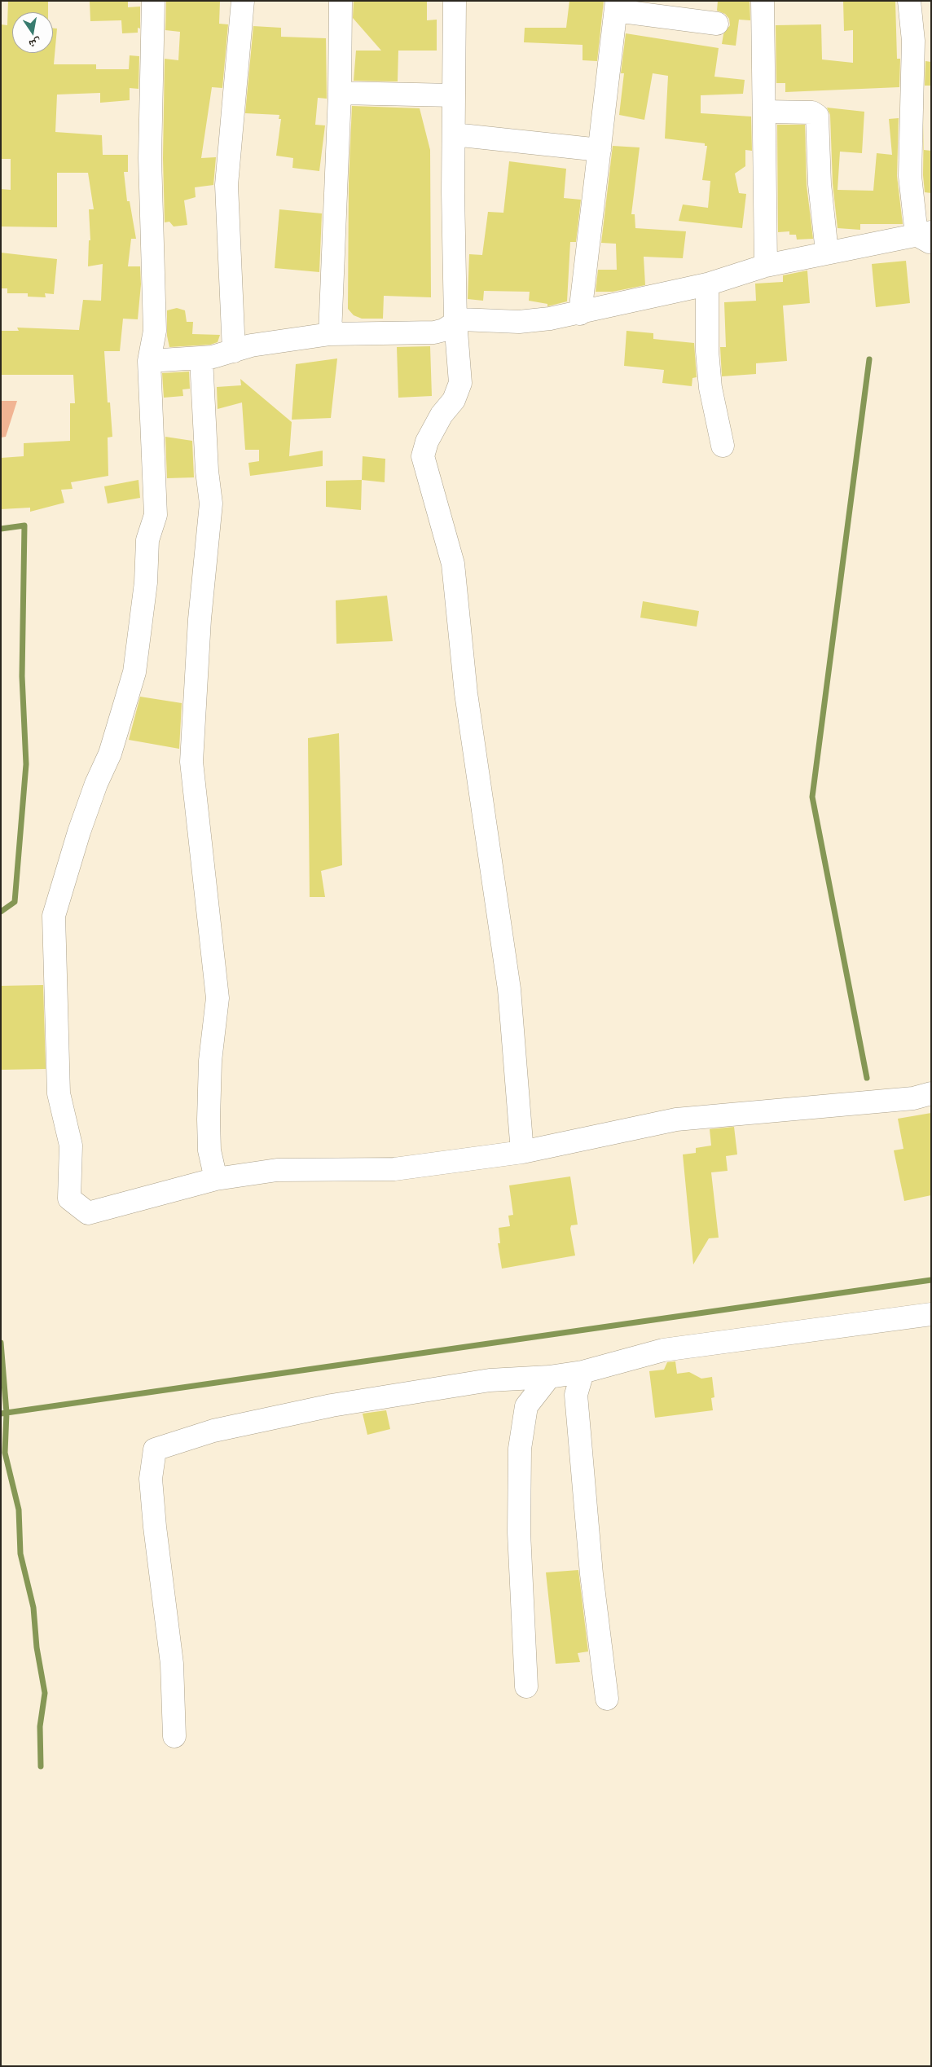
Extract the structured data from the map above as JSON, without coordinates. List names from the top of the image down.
{
  "north": "bottom"
}
